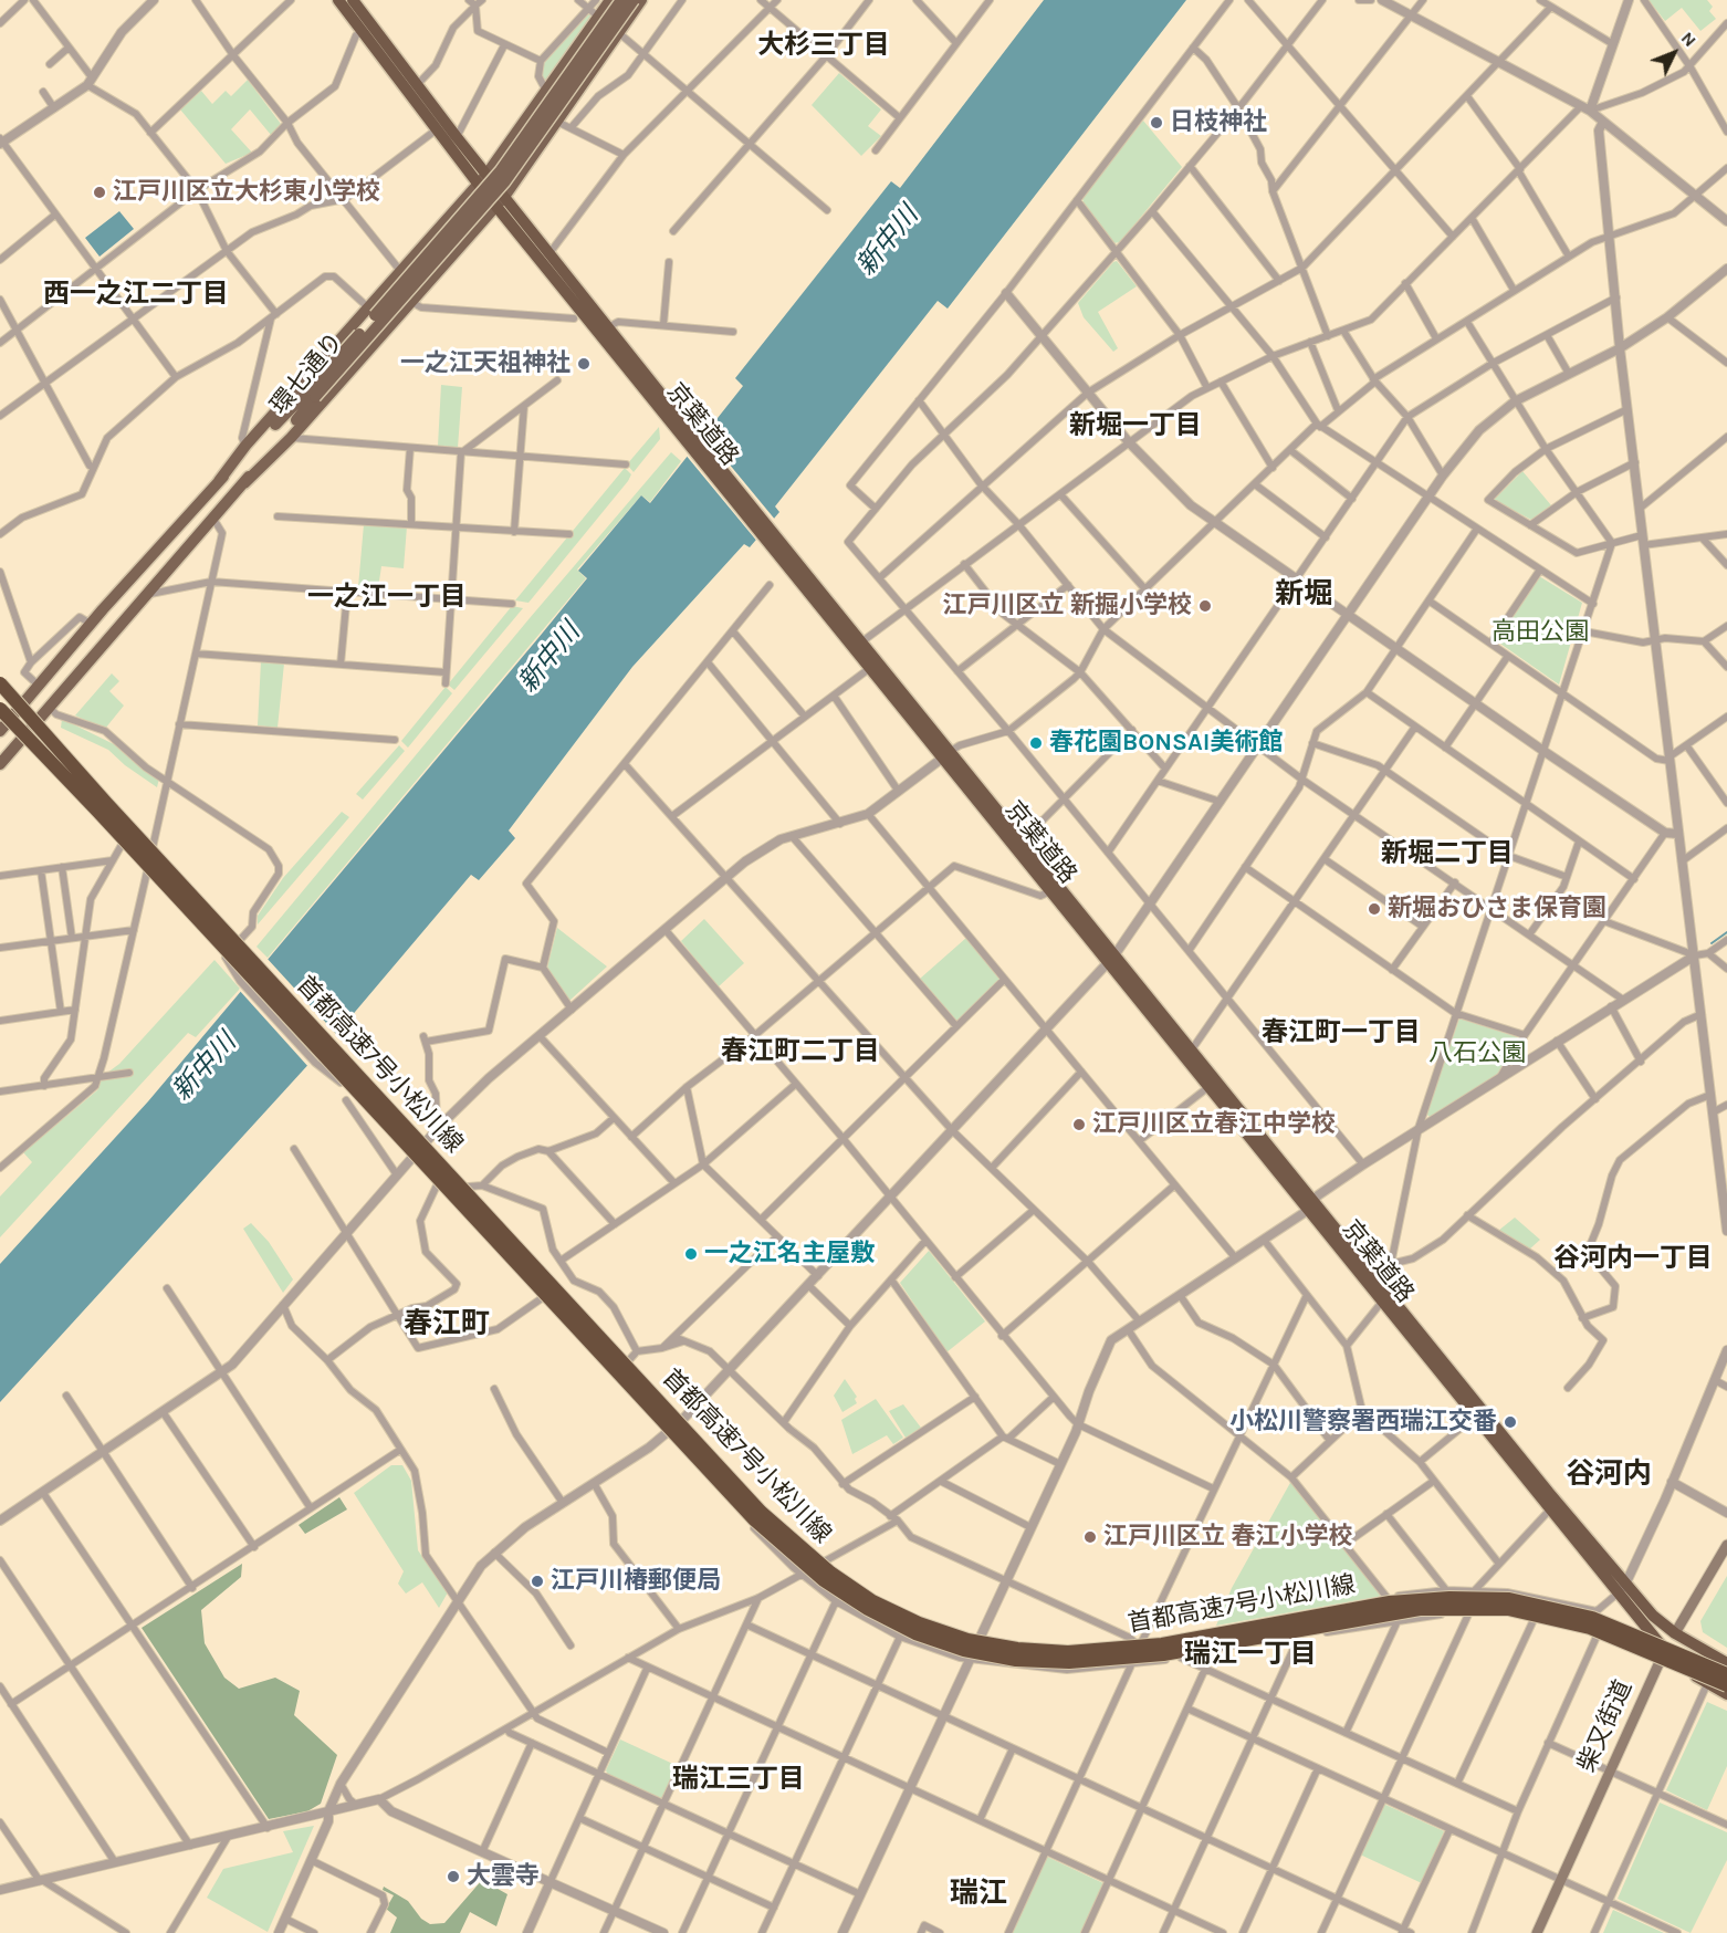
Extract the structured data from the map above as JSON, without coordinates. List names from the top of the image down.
{
  "streets": {
    "highway": ["京葉道路", "首都高速7号小松川線"],
    "main road": ["環七通り", "柴又街道"]
  },
  "crossings": [
    ["京葉道路", "柴又街道"]
  ],
  "districts": [
    "大杉三丁目",
    "西一之江二丁目",
    "新堀一丁目",
    "新堀",
    "一之江一丁目",
    "新堀二丁目",
    "春江町一丁目",
    "春江町二丁目",
    "谷河内一丁目",
    "春江町",
    "谷河内",
    "瑞江一丁目",
    "瑞江三丁目",
    "瑞江"
  ],
  "water": ["新中川"],
  "parks": ["高田公園", "八石公園"],
  "places": [
    "日枝神社",
    "江戸川区立大杉東小学校",
    "一之江天祖神社",
    "江戸川区立 新掘小学校",
    "春花園BONSAI美術館",
    "新堀おひさま保育園",
    "江戸川区立春江中学校",
    "一之江名主屋敷",
    "小松川警察署西瑞江交番",
    "江戸川区立 春江小学校",
    "江戸川椿郵便局",
    "大雲寺"
  ],
  "north": "top right"
}
